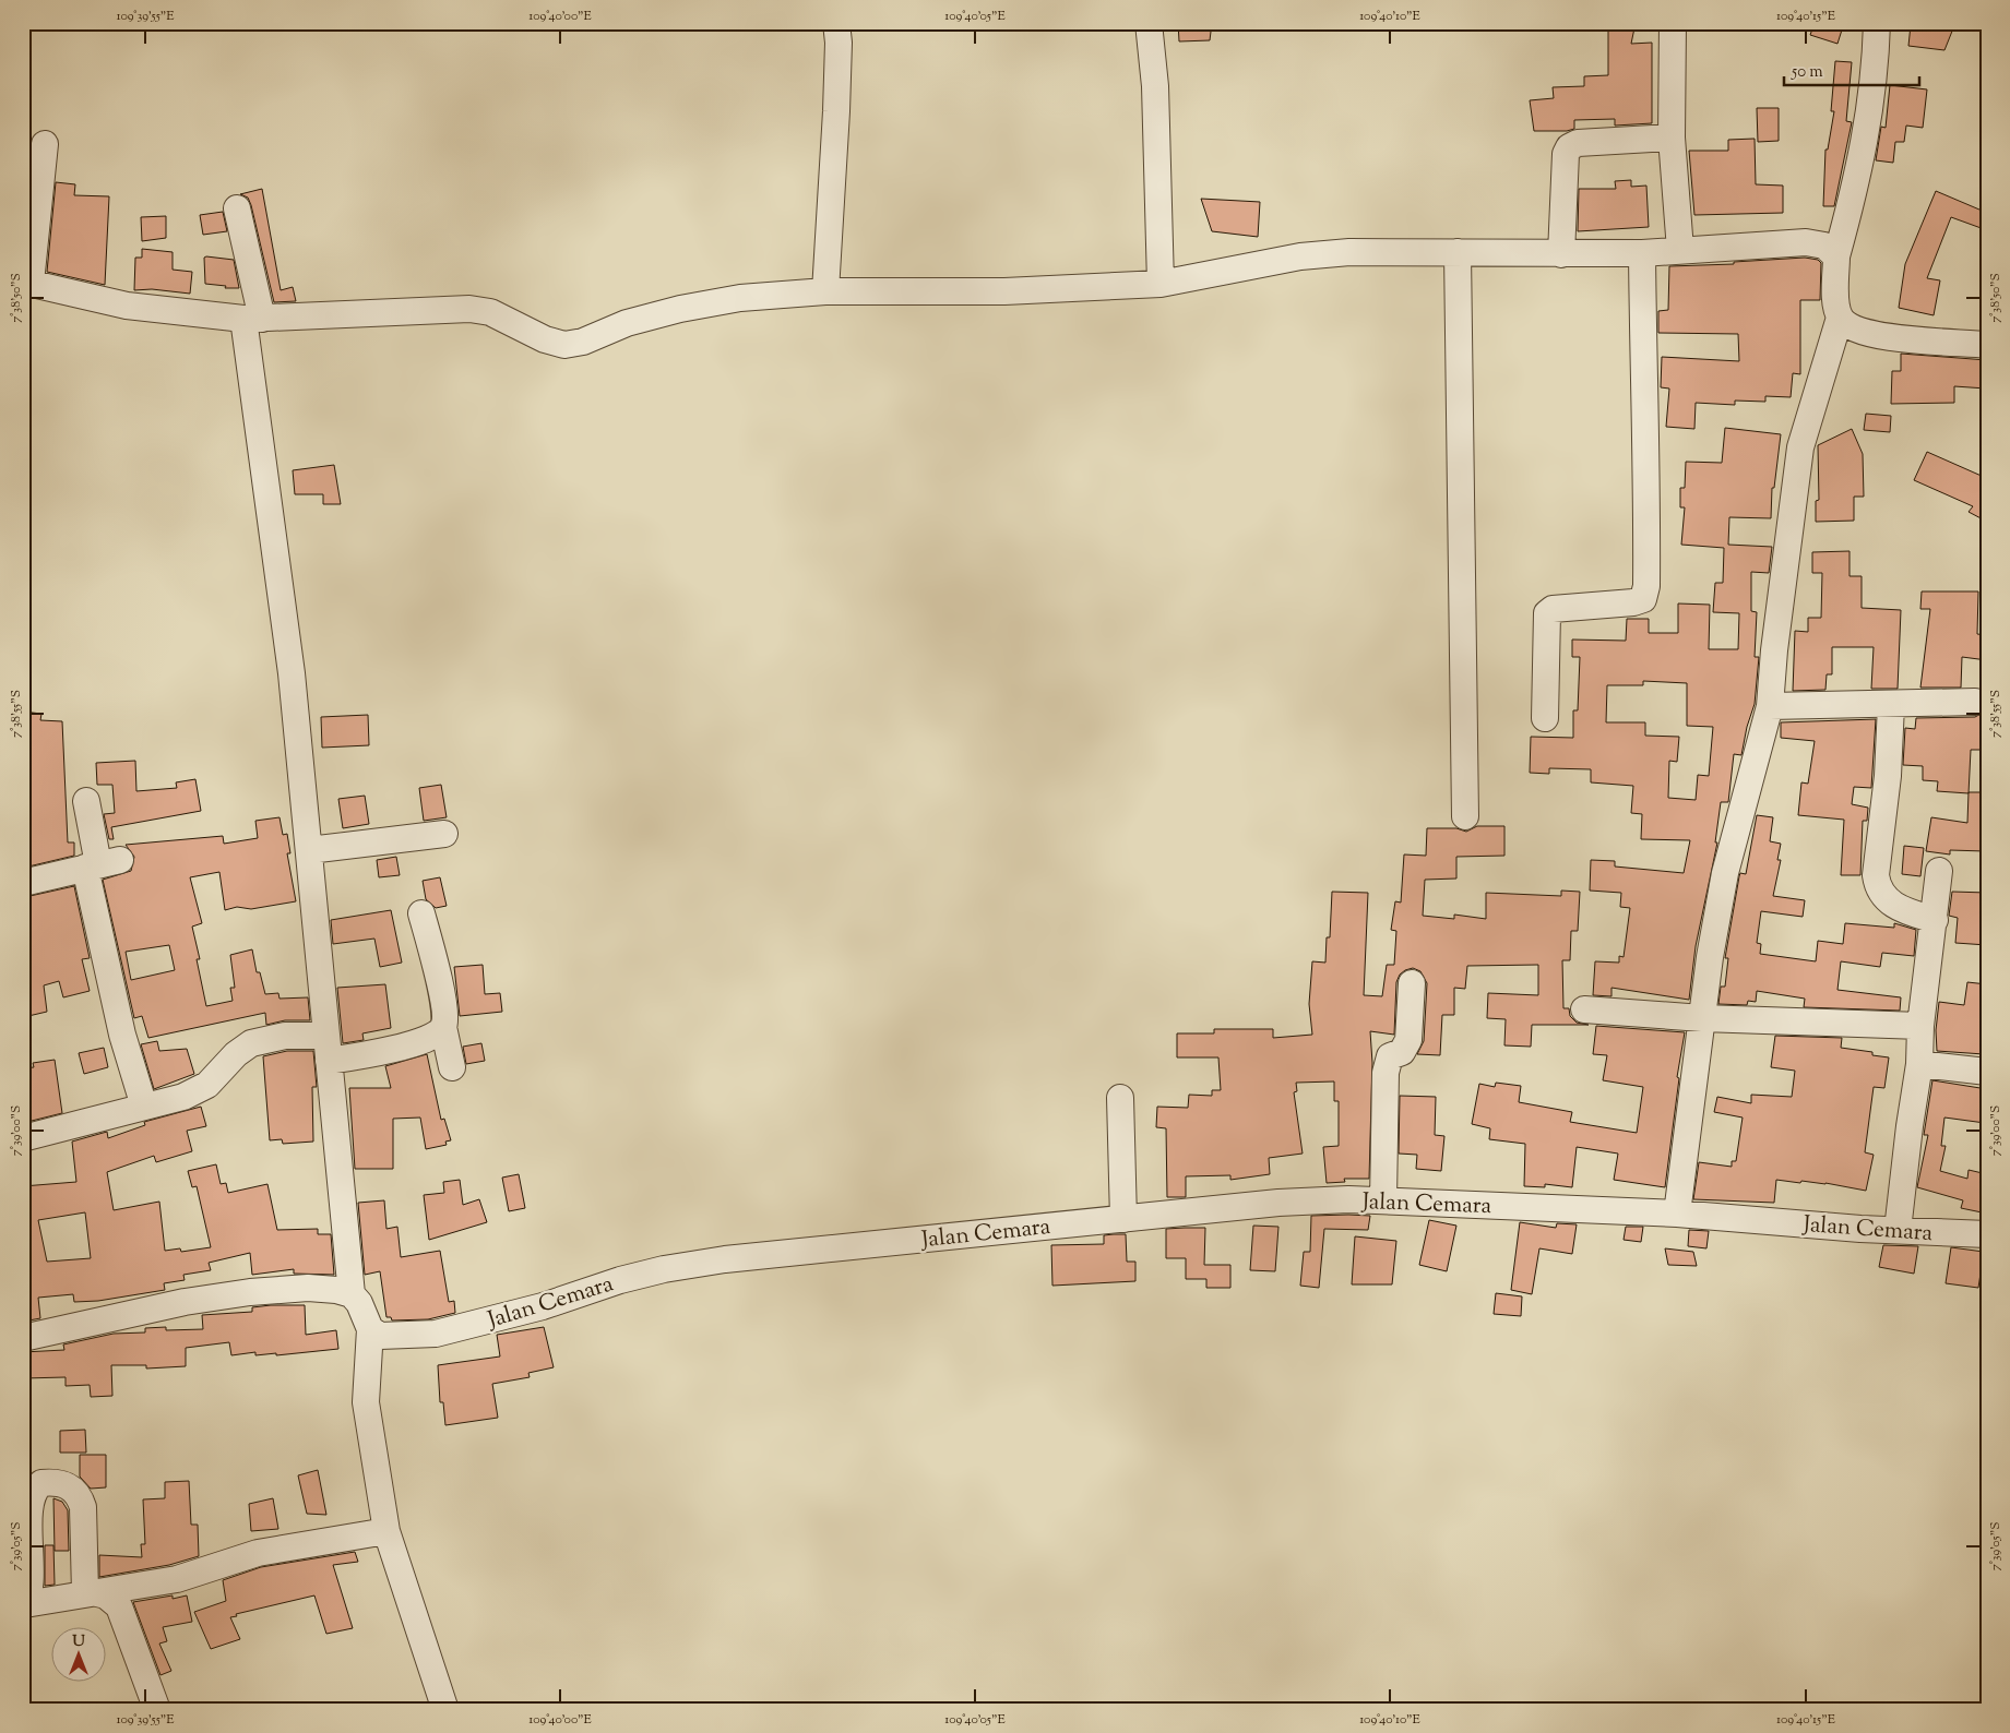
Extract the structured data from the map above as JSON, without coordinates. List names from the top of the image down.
{
  "streets": {
    "street": ["Jalan Cemara"]
  },
  "scale_bar": "50 m",
  "north": "top",
  "coordinates": [
    "109°39'55\"E",
    "109°40'00\"E",
    "109°40'05\"E",
    "109°40'10\"E",
    "109°40'15\"E",
    "7°38'50\"S",
    "7°38'55\"S",
    "7°39'00\"S",
    "7°39'05\"S"
  ]
}
